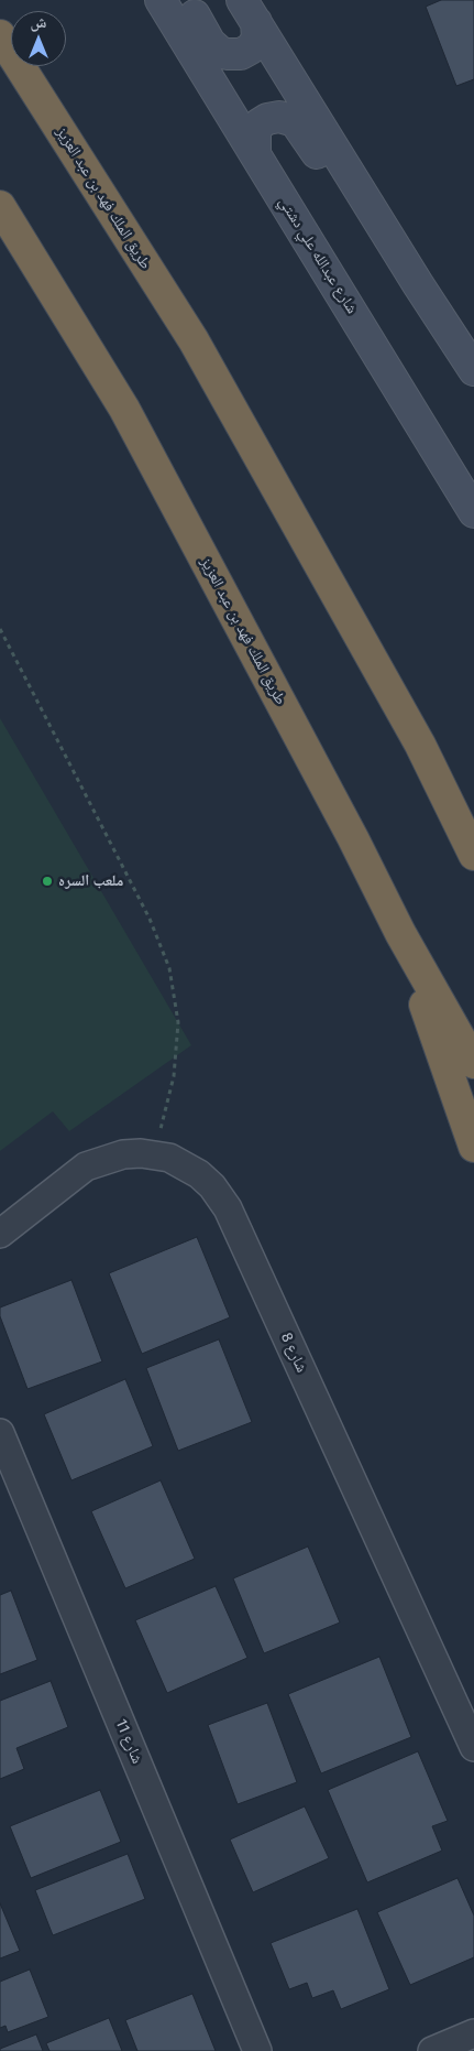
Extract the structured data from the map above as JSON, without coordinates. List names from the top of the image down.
{
  "streets": {
    "highway": ["طريق الملك فهد بن عبد العزيز"],
    "main road": ["شارع عبدالله علي دشتي"],
    "street": ["شارع 8", "شارع 11"]
  },
  "places": ["ملعب السره"],
  "north": "top"
}
